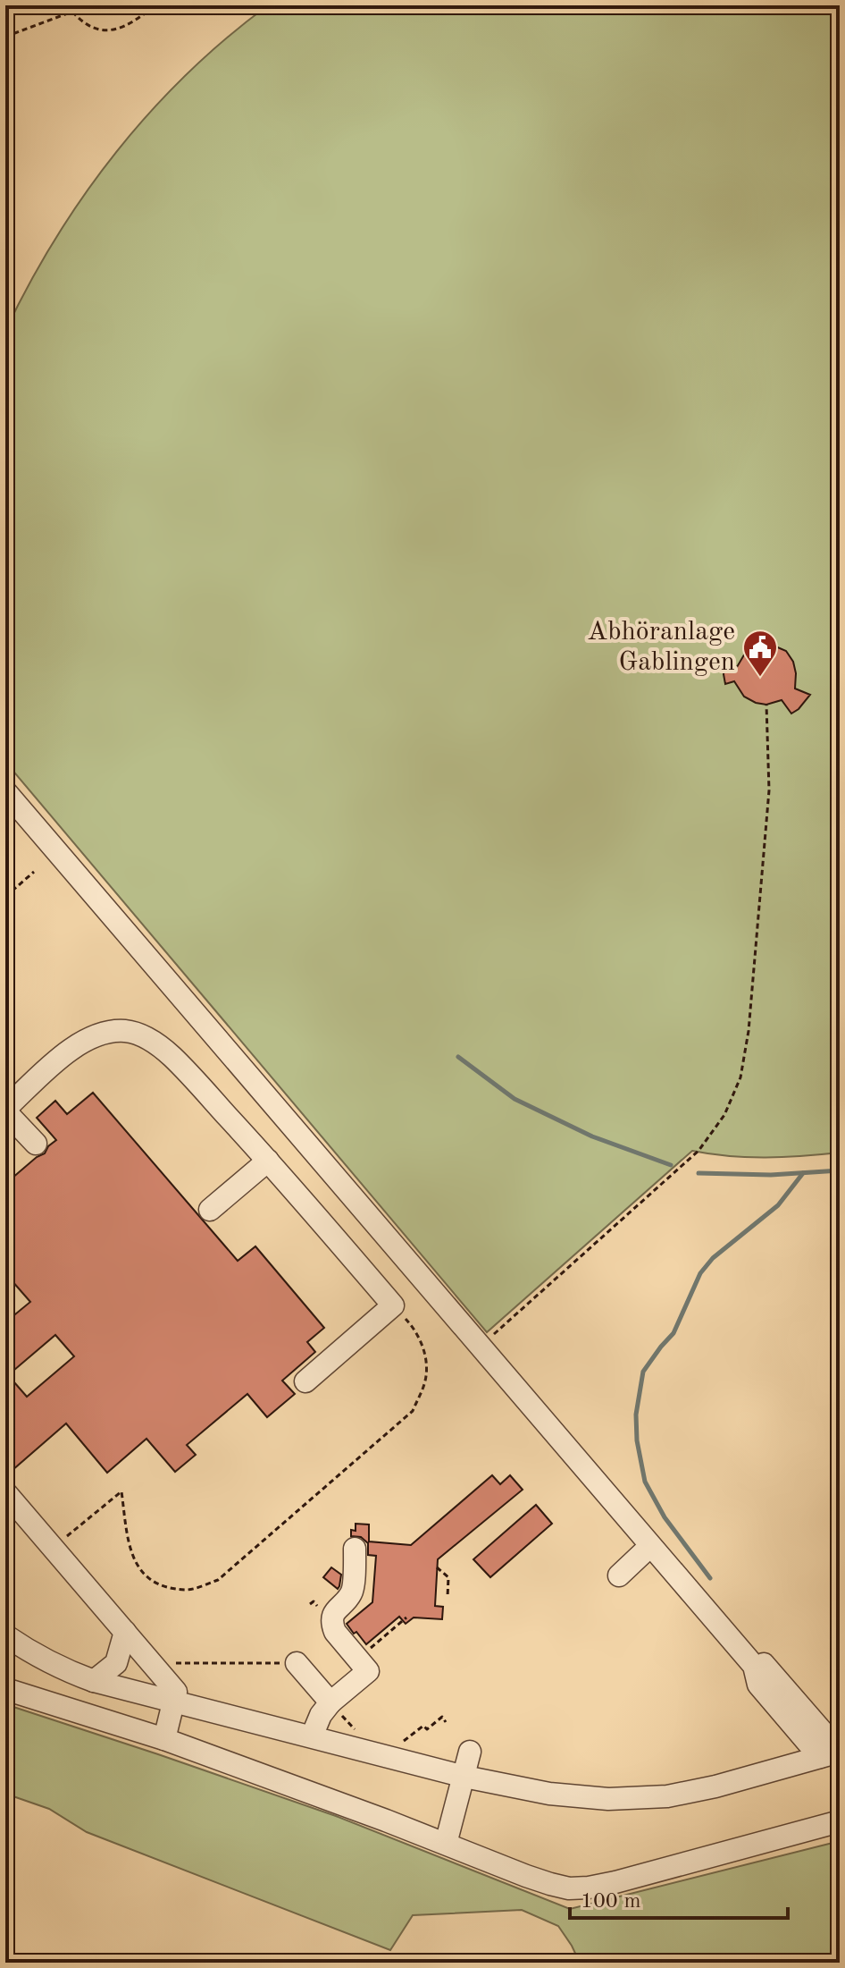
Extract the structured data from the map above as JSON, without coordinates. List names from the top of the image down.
{
  "places": {
    "public building": ["Abhöranlage Gablingen"]
  },
  "scale_bar": "100 m"
}
